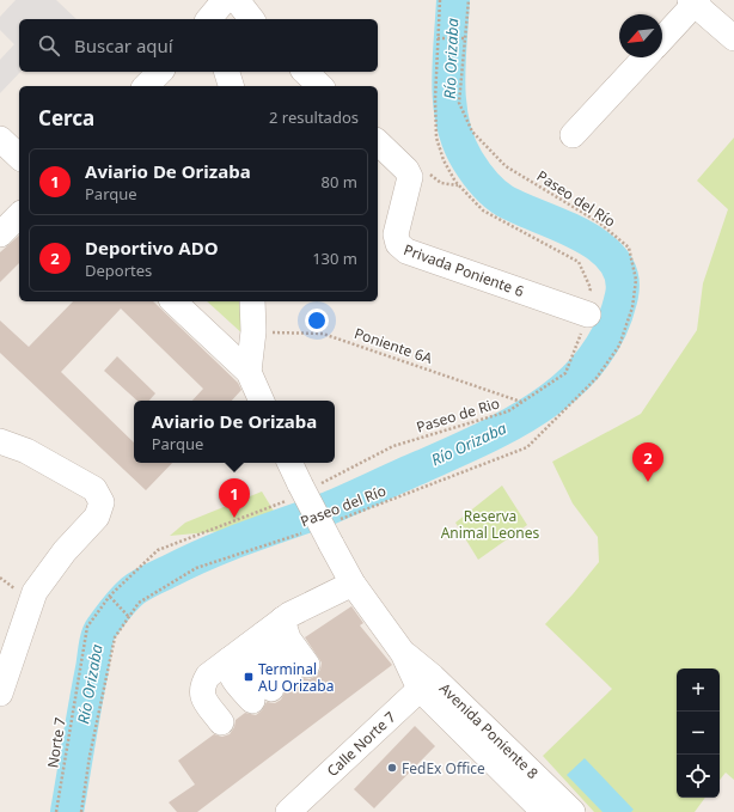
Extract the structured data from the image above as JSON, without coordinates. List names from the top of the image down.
{
  "streets": {
    "street": ["Privada Poniente 6", "Avenida Poniente 8", "Calle Norte 7"],
    "path": [
      "Paseo del Río",
      "Poniente 6A",
      "Paseo de Rio",
      "Norte 7"
    ]
  },
  "crossings": [
    ["Privada Poniente 6", "Paseo de Rio"],
    ["Poniente 6A", "Paseo de Rio"],
    ["Paseo de Rio", "Avenida Poniente 8"],
    ["Paseo de Rio", "Norte 7"],
    ["Avenida Poniente 8", "Calle Norte 7"]
  ],
  "water": ["Río Orizaba"],
  "parks": ["Reserva Animal Leones"],
  "places": {
    "transit": ["Terminal AU Orizaba"],
    "other": ["FedEx Office"]
  },
  "north": "bottom left",
  "page": {
    "search": "Buscar aquí",
    "heading": ["Cerca", "2 resultados"],
    "list": [
      {
        "mark": "1",
        "name": "Aviario De Orizaba",
        "note": "Parque",
        "value": "80 m"
      },
      {
        "mark": "2",
        "name": "Deportivo ADO",
        "note": "Deportes",
        "value": "130 m"
      }
    ],
    "popup": ["Aviario De Orizaba", "Parque"],
    "pins": ["2", "1"],
    "map_buttons": ["+", "−"]
  }
}
